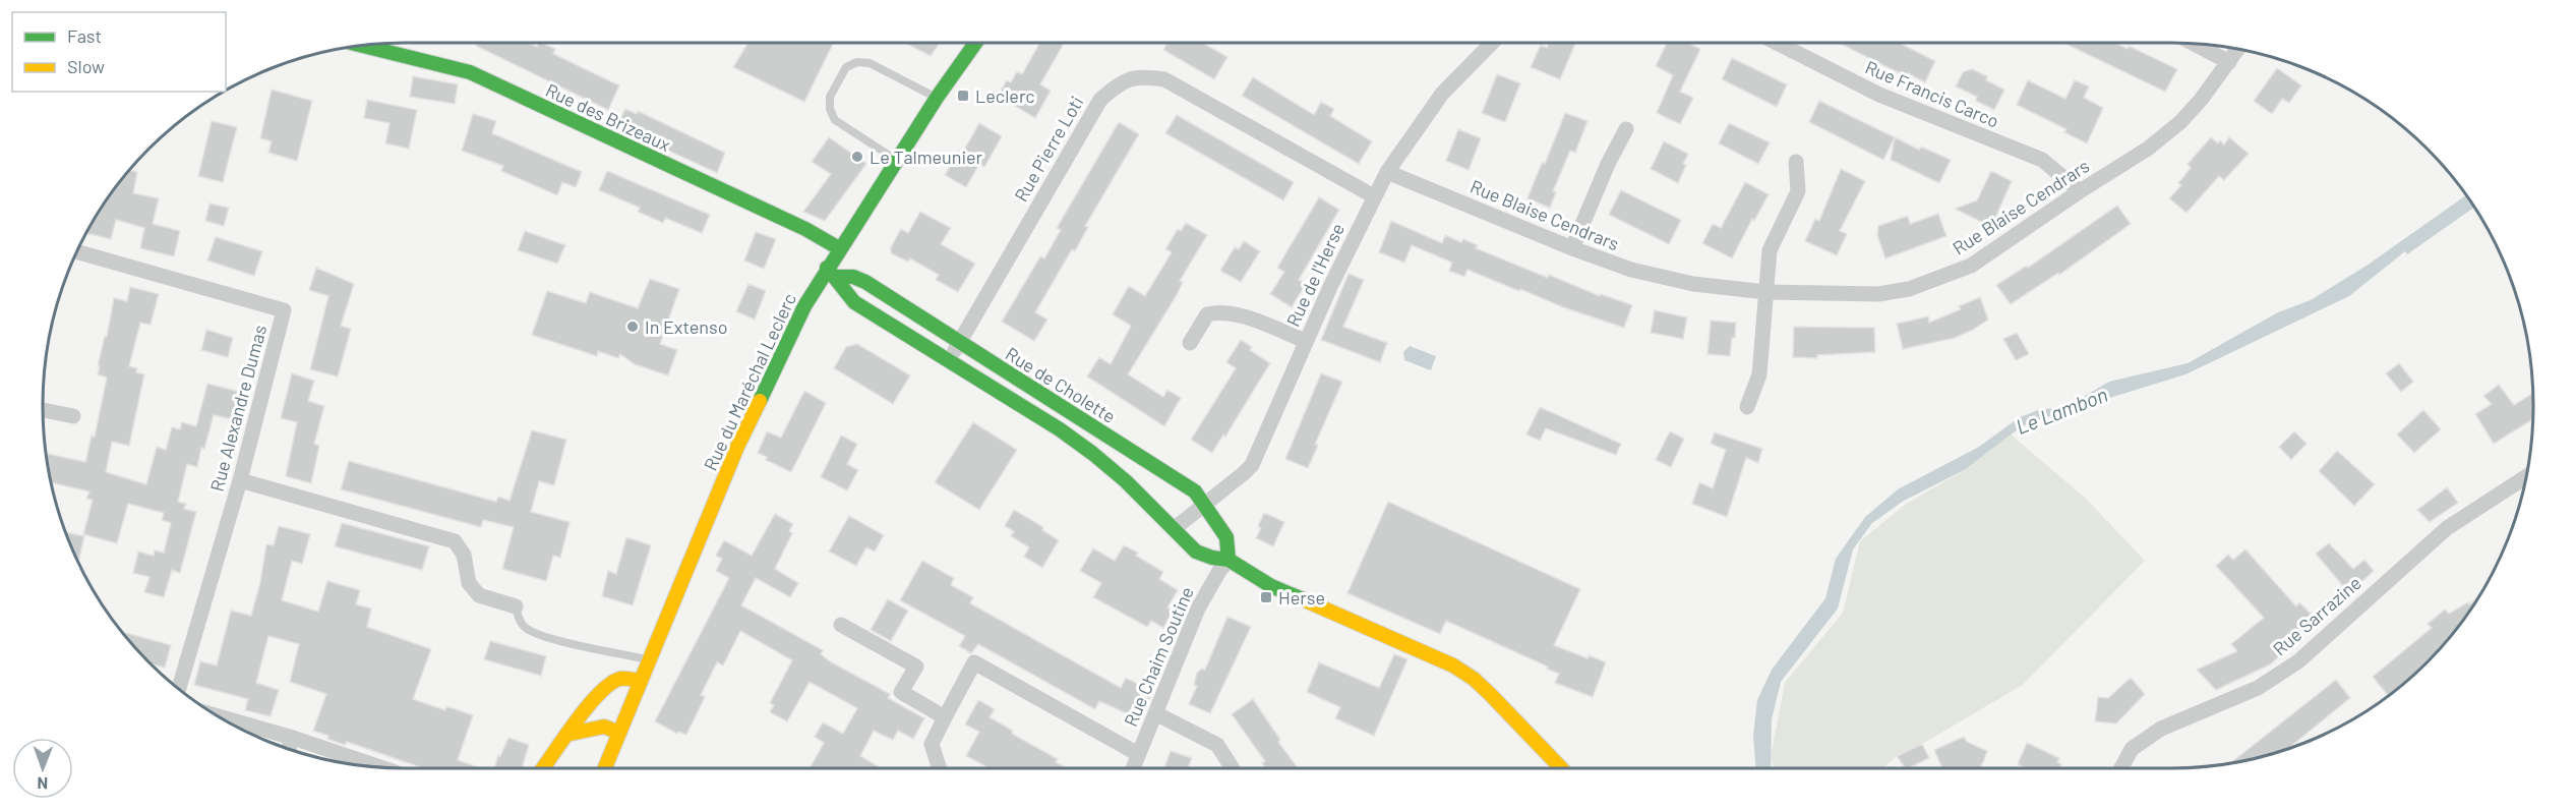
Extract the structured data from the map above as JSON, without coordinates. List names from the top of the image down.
{
  "streets": {
    "street": [
      "Rue Francis Carco",
      "Rue des Brizeaux",
      "Rue Pierre Loti",
      "Rue Blaise Cendrars",
      "Rue de l'Herse",
      "Rue du Maréchal Leclerc",
      "Rue de Cholette",
      "Rue Alexandre Dumas",
      "Rue Sarrazine",
      "Rue Chaim Soutine"
    ]
  },
  "crossings": [
    ["Rue Francis Carco", "Rue Blaise Cendrars"],
    ["Rue des Brizeaux", "Rue du Maréchal Leclerc"],
    ["Rue Pierre Loti", "Rue de l'Herse"],
    ["Rue Pierre Loti", "Rue de Cholette"],
    ["Rue Blaise Cendrars", "Rue de l'Herse"],
    ["Rue de l'Herse", "Rue de Cholette"],
    ["Rue du Maréchal Leclerc", "Rue de Cholette"],
    ["Rue de Cholette", "Rue Chaim Soutine"]
  ],
  "water": ["Le Lambon"],
  "places": {
    "transit": ["Leclerc", "Herse"],
    "other": ["Le Talmeunier", "In Extenso"]
  },
  "legend": ["Fast", "Slow"],
  "north": "bottom"
}
